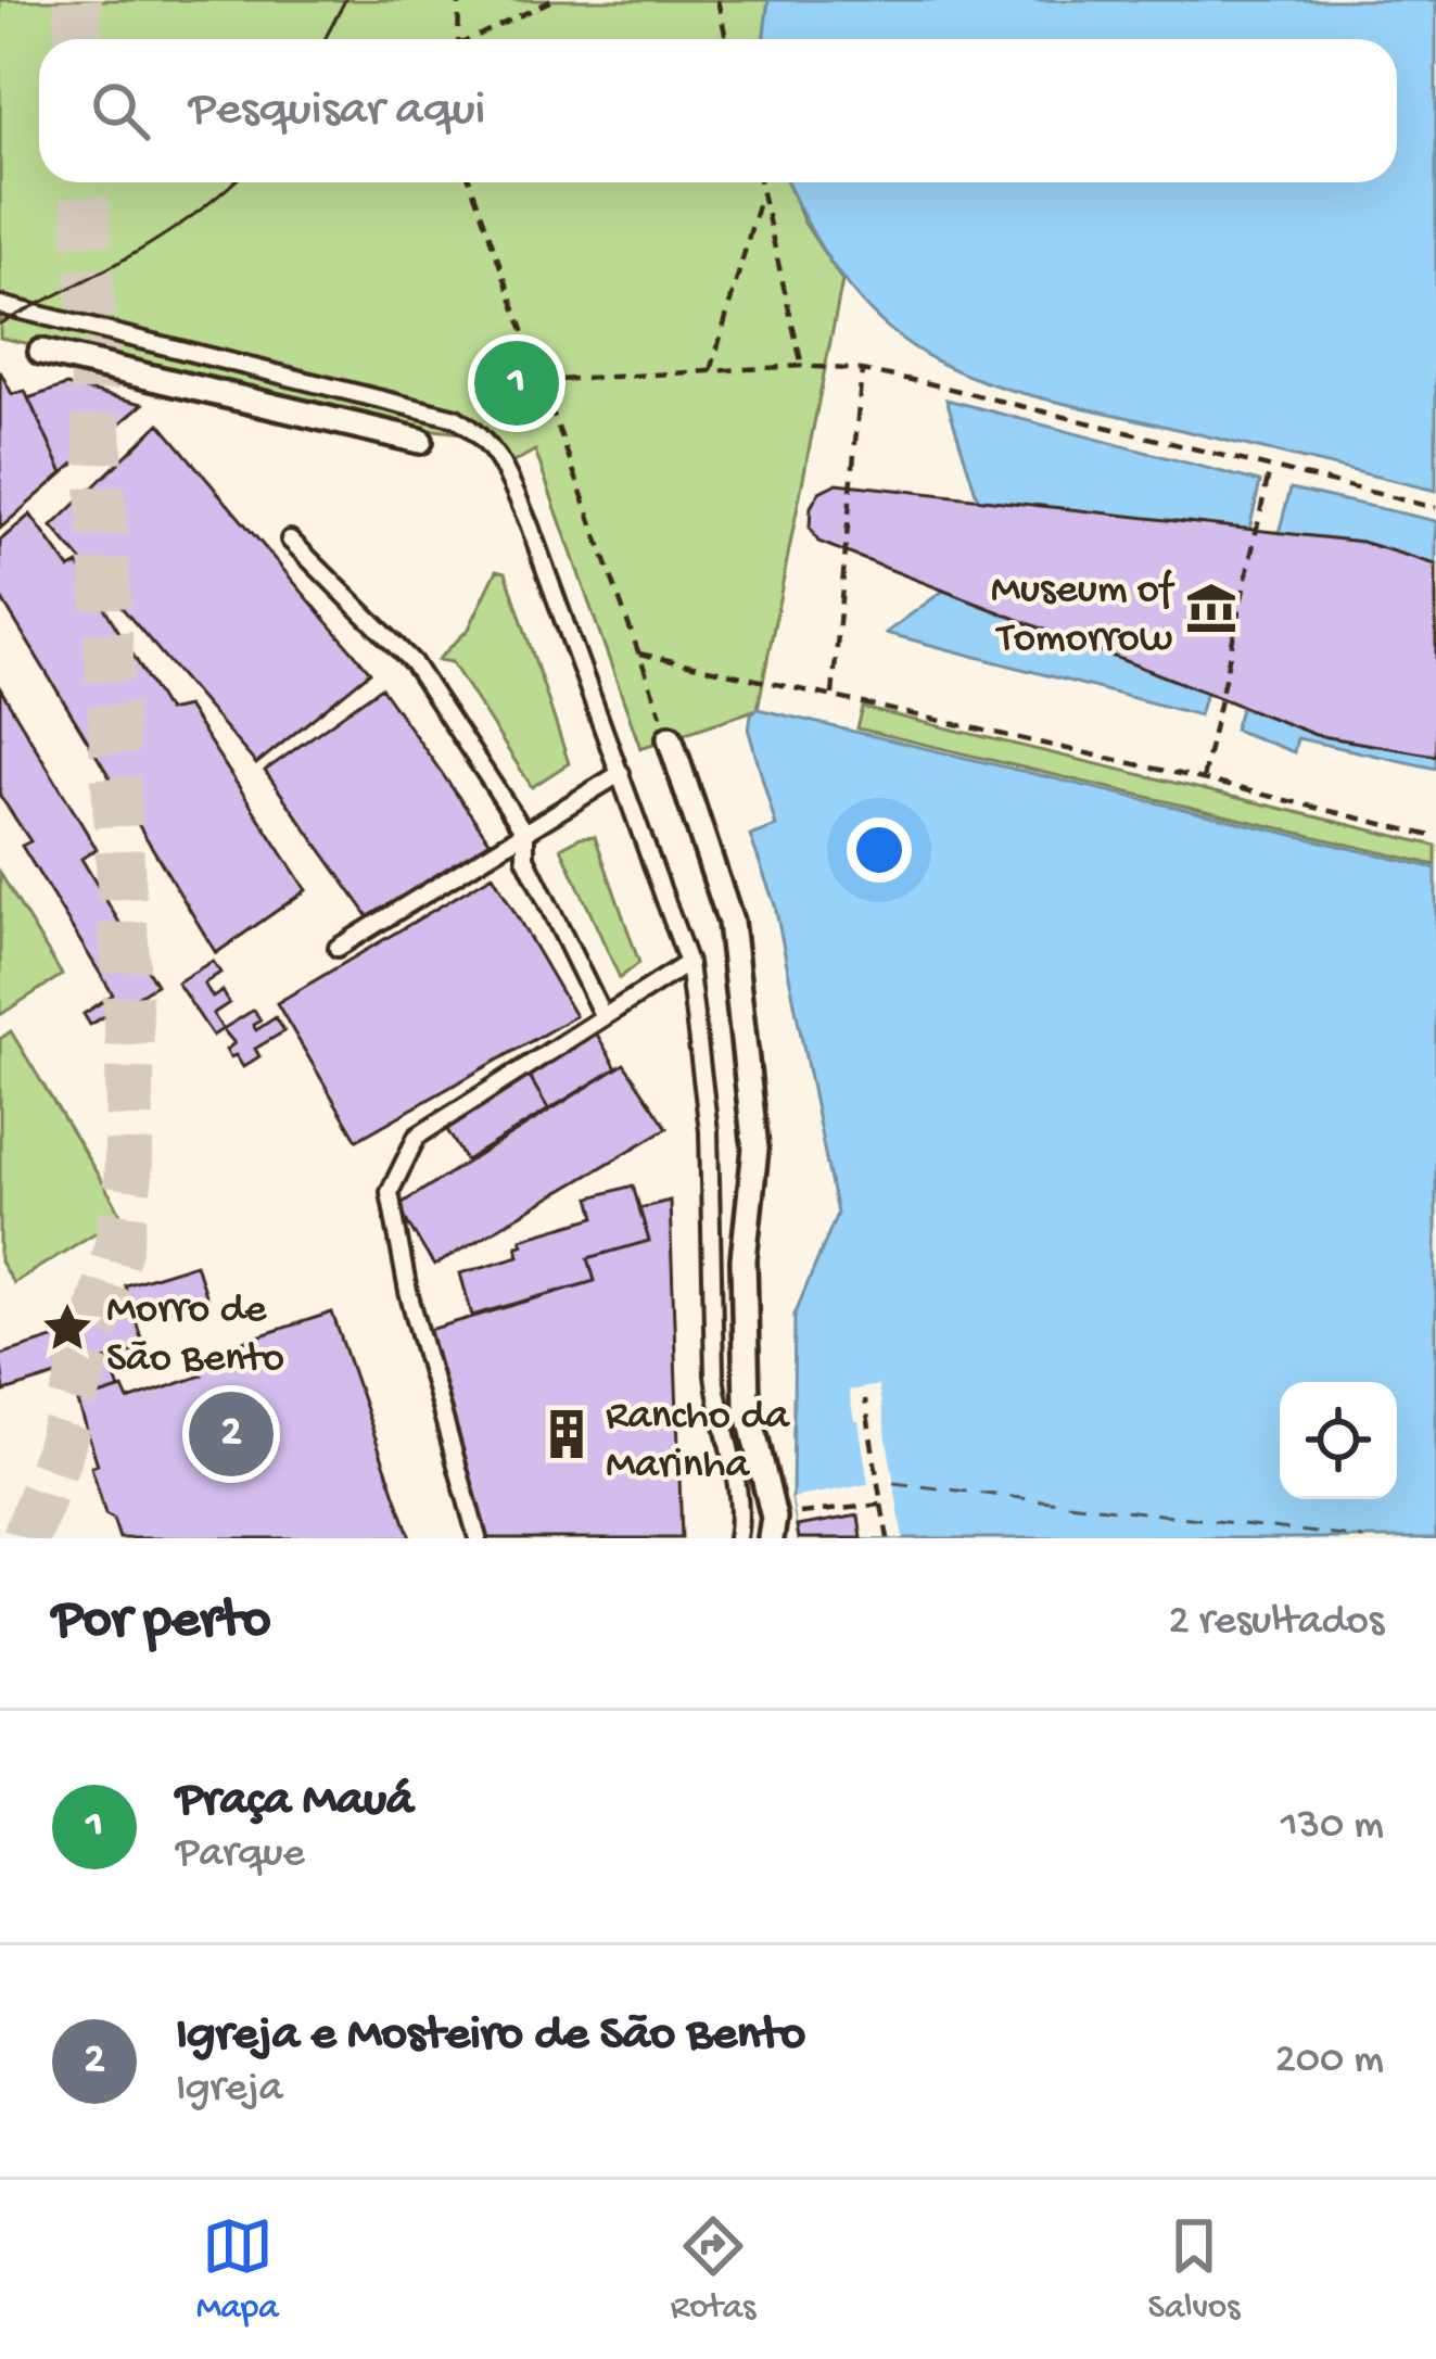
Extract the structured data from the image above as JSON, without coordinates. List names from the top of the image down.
{
  "places": {
    "museum": ["Museum of Tomorrow"],
    "place": ["Morro de São Bento"],
    "building": ["Rancho da Marinha"]
  },
  "page": {
    "search": "Pesquisar aqui",
    "pins": ["1", "2"],
    "heading": ["Por perto", "2 resultados"],
    "list": [
      {
        "mark": "1",
        "name": "Praça Mauá",
        "note": "Parque",
        "value": "130 m"
      },
      {
        "mark": "2",
        "name": "Igreja e Mosteiro de São Bento",
        "note": "Igreja",
        "value": "200 m"
      }
    ],
    "nav": ["Mapa", "Rotas", "Salvos"]
  }
}
